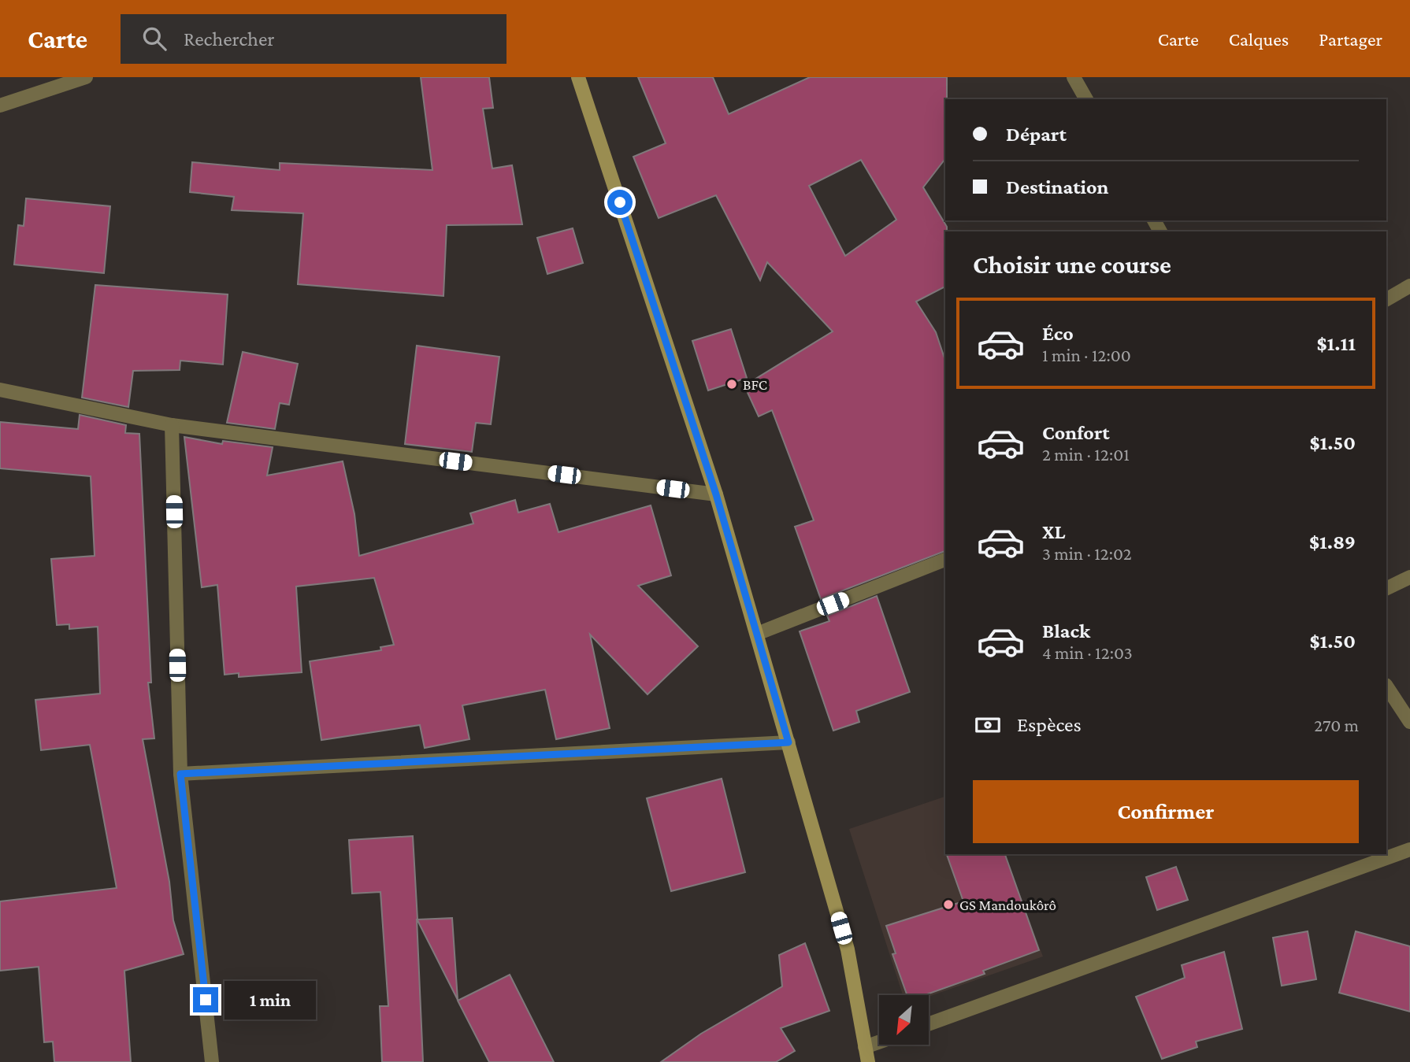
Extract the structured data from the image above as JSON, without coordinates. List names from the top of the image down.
{
  "places": ["BFC", "GS Mandoukôrô"],
  "north": "bottom left",
  "page": {
    "header": "Carte",
    "search": "Rechercher",
    "nav": ["Carte", "Calques", "Partager"],
    "banner": ["Départ", "Destination"],
    "heading": "Choisir une course",
    "list": [
      {
        "name": "Éco",
        "note": "1 min · 12:00",
        "value": "$1.11"
      },
      {
        "name": "Confort",
        "note": "2 min · 12:01",
        "value": "$1.50"
      },
      {
        "name": "XL",
        "note": "3 min · 12:02",
        "value": "$1.89"
      },
      {
        "name": "Black",
        "note": "4 min · 12:03",
        "value": "$1.50"
      }
    ],
    "pay": ["Espèces", "270 m"],
    "buttons": "Confirmer",
    "bubble": "1 min"
  }
}
